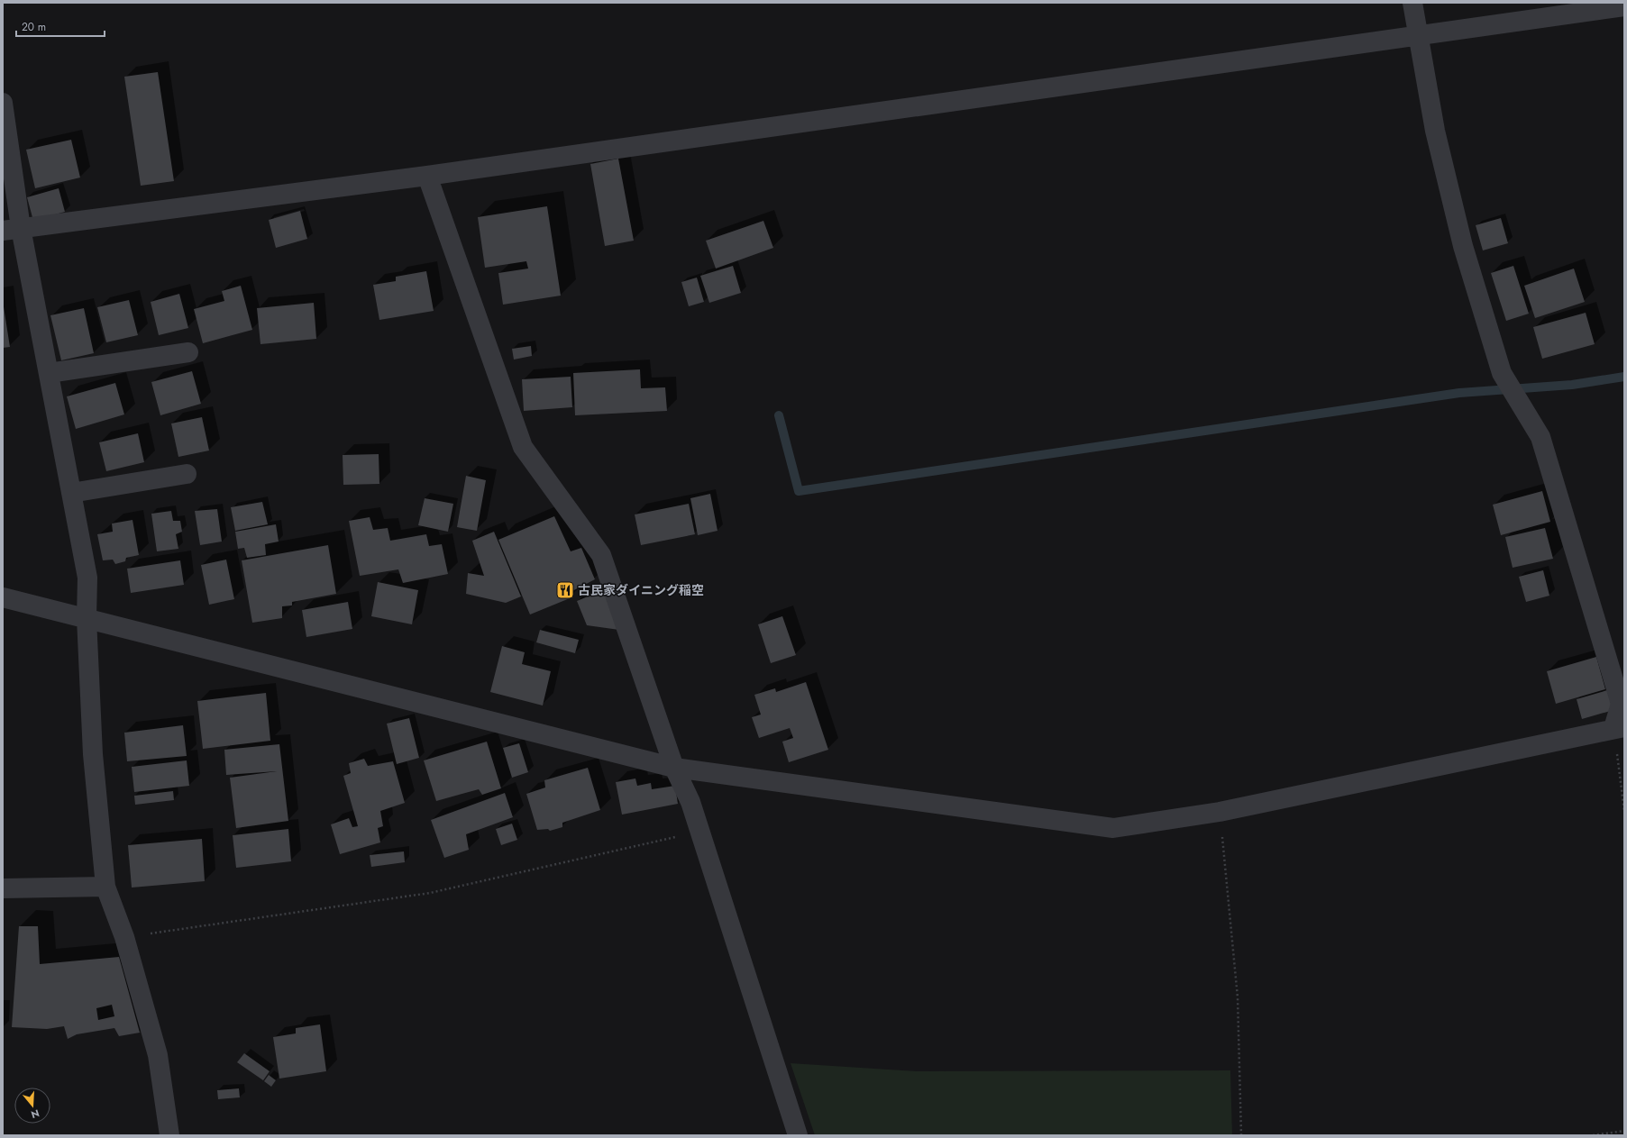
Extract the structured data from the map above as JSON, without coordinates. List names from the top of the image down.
{
  "places": {
    "restaurant": ["古民家ダイニング稲空"]
  },
  "scale_bar": "20 m",
  "north": "bottom"
}
